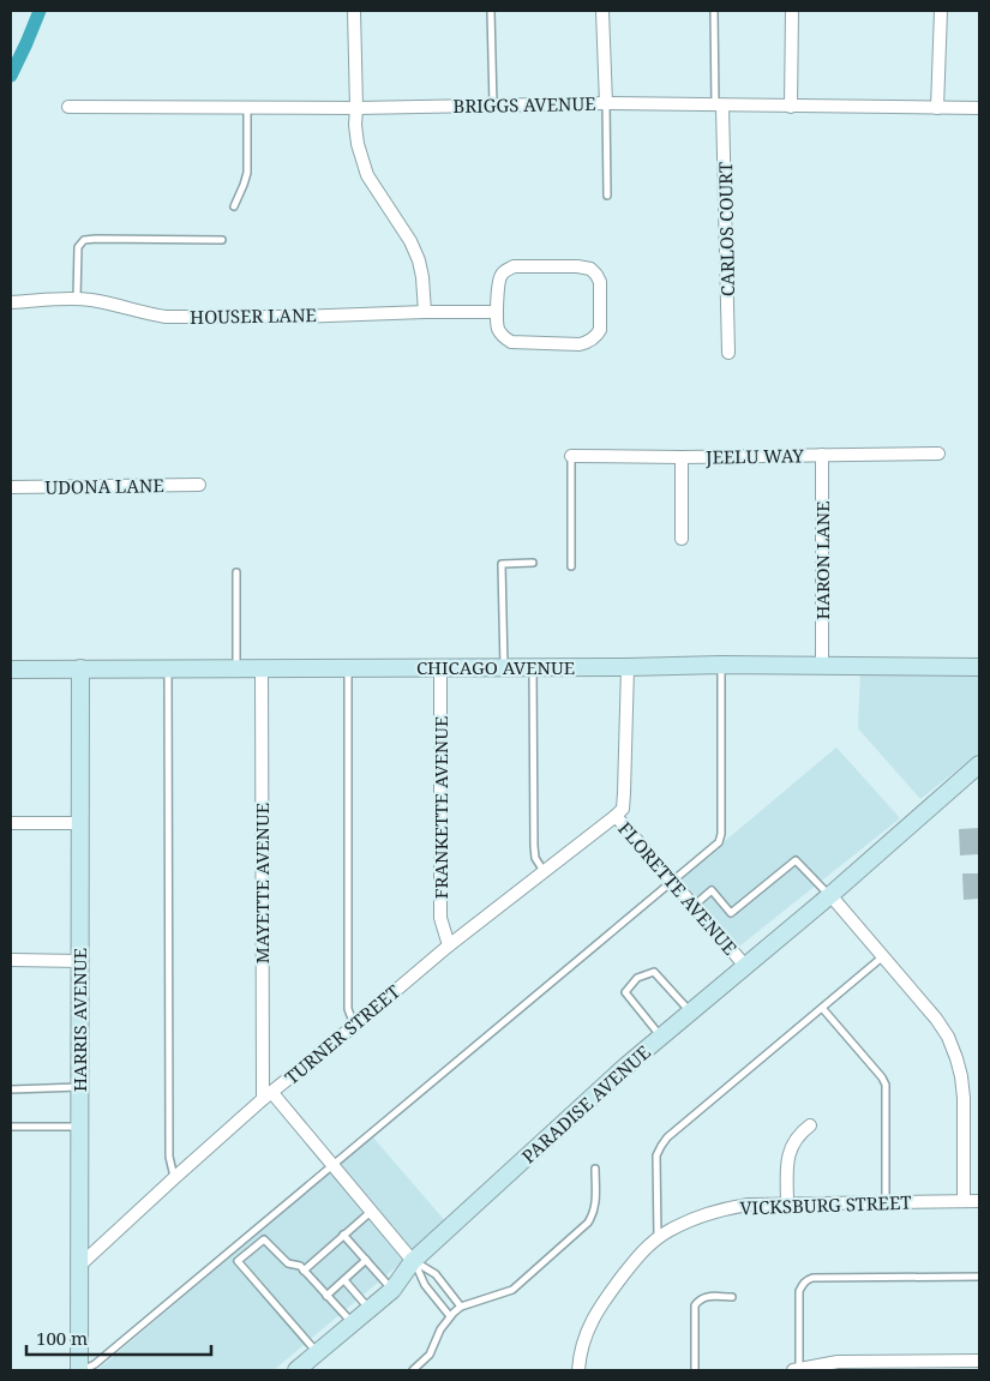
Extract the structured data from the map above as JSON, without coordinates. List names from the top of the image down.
{
  "streets": {
    "street": [
      "BRIGGS AVENUE",
      "CARLOS COURT",
      "HOUSER LANE",
      "JEELU WAY",
      "UDONA LANE",
      "HARON LANE",
      "CHICAGO AVENUE",
      "FRANKETTE AVENUE",
      "MAYETTE AVENUE",
      "FLORETTE AVENUE",
      "HARRIS AVENUE",
      "TURNER STREET",
      "PARADISE AVENUE",
      "VICKSBURG STREET"
    ]
  },
  "crossings": [
    ["BRIGGS AVENUE", "CARLOS COURT"],
    ["JEELU WAY", "HARON LANE"],
    ["HARON LANE", "CHICAGO AVENUE"],
    ["CHICAGO AVENUE", "FRANKETTE AVENUE"],
    ["CHICAGO AVENUE", "MAYETTE AVENUE"],
    ["CHICAGO AVENUE", "FLORETTE AVENUE"],
    ["CHICAGO AVENUE", "HARRIS AVENUE"],
    ["FRANKETTE AVENUE", "TURNER STREET"],
    ["MAYETTE AVENUE", "TURNER STREET"],
    ["FLORETTE AVENUE", "TURNER STREET"],
    ["FLORETTE AVENUE", "PARADISE AVENUE"],
    ["HARRIS AVENUE", "TURNER STREET"]
  ],
  "scale_bar": "100 m"
}
